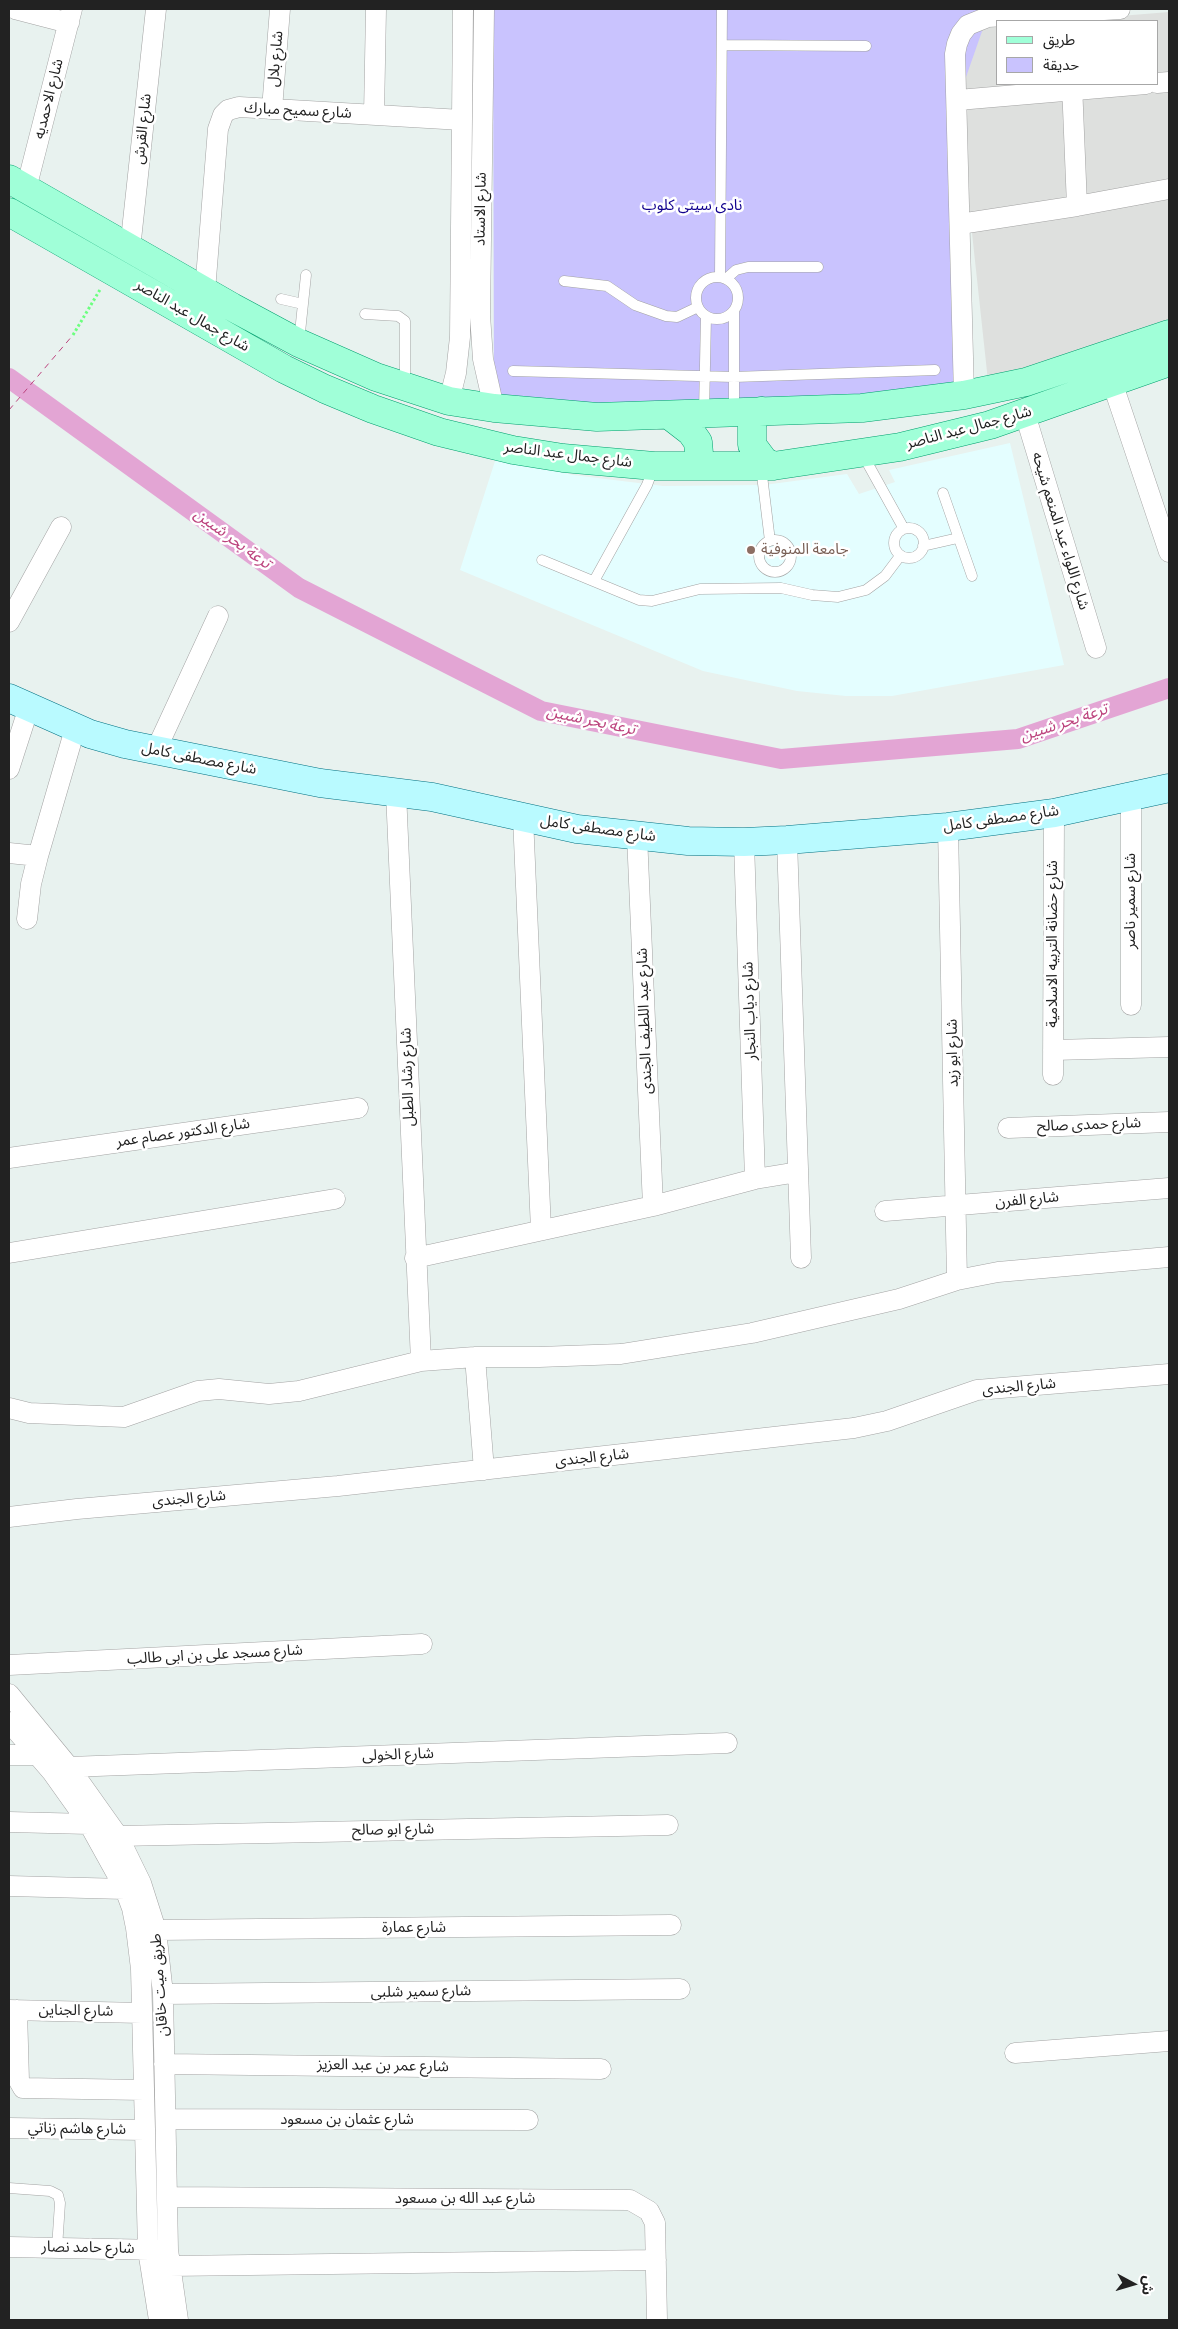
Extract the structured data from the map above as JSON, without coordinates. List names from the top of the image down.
{
  "streets": {
    "main road": ["شارع جمال عبد الناصر", "شارع مصطفى كامل"],
    "street": [
      "شارع بلال",
      "شارع الاحمديه",
      "شارع سميح مبارك",
      "شارع القرش",
      "شارع الاستاد",
      "شارع اللواء عبد المنعم شيحه",
      "شارع سمير ناصر",
      "شارع حضانة التربيه الاسلامية",
      "شارع دياب النجار",
      "شارع عبد اللطيف الجندى",
      "شارع ابو زيد",
      "شارع رشاد الطبل",
      "شارع حمدى صالح",
      "شارع الدكتور عصام عمر",
      "شارع الفرن",
      "شارع الجندى",
      "شارع مسجد على بن ابى طالب",
      "شارع الخولى",
      "شارع ابو صالح",
      "شارع عمارة",
      "طريق ميت خاقان",
      "شارع سمير شلبى",
      "شارع الجناين",
      "شارع عمر بن عبد العزيز",
      "شارع عثمان بن مسعود",
      "شارع هاشم زناتي",
      "شارع عبد الله بن مسعود",
      "شارع حامد نصار"
    ]
  },
  "crossings": [
    ["شارع بلال", "شارع سميح مبارك"],
    ["شارع الاحمديه", "شارع جمال عبد الناصر"],
    ["شارع سميح مبارك", "شارع الاستاد"],
    ["شارع سميح مبارك", "شارع جمال عبد الناصر"],
    ["شارع القرش", "شارع جمال عبد الناصر"],
    ["شارع الاستاد", "شارع جمال عبد الناصر"],
    ["شارع جمال عبد الناصر", "شارع اللواء عبد المنعم شيحه"],
    ["شارع مصطفى كامل", "شارع سمير ناصر"],
    ["شارع مصطفى كامل", "شارع حضانة التربيه الاسلامية"],
    ["شارع مصطفى كامل", "شارع دياب النجار"],
    ["شارع مصطفى كامل", "شارع عبد اللطيف الجندى"],
    ["شارع مصطفى كامل", "شارع ابو زيد"],
    ["شارع مصطفى كامل", "شارع رشاد الطبل"],
    ["شارع ابو زيد", "شارع الفرن"],
    ["شارع الخولى", "طريق ميت خاقان"],
    ["شارع ابو صالح", "طريق ميت خاقان"],
    ["شارع عمارة", "طريق ميت خاقان"],
    ["طريق ميت خاقان", "شارع سمير شلبى"],
    ["طريق ميت خاقان", "شارع الجناين"],
    ["طريق ميت خاقان", "شارع عمر بن عبد العزيز"],
    ["طريق ميت خاقان", "شارع عثمان بن مسعود"],
    ["طريق ميت خاقان", "شارع هاشم زناتي"],
    ["طريق ميت خاقان", "شارع عبد الله بن مسعود"],
    ["طريق ميت خاقان", "شارع حامد نصار"],
    ["شارع عبد الله بن مسعود", "شارع حامد نصار"]
  ],
  "water": ["ترعة بحر شبين"],
  "parks": ["نادى سيتى كلوب"],
  "places": ["جامعة المنوفية"],
  "legend": ["طريق", "حديقة"],
  "north": "right"
}
